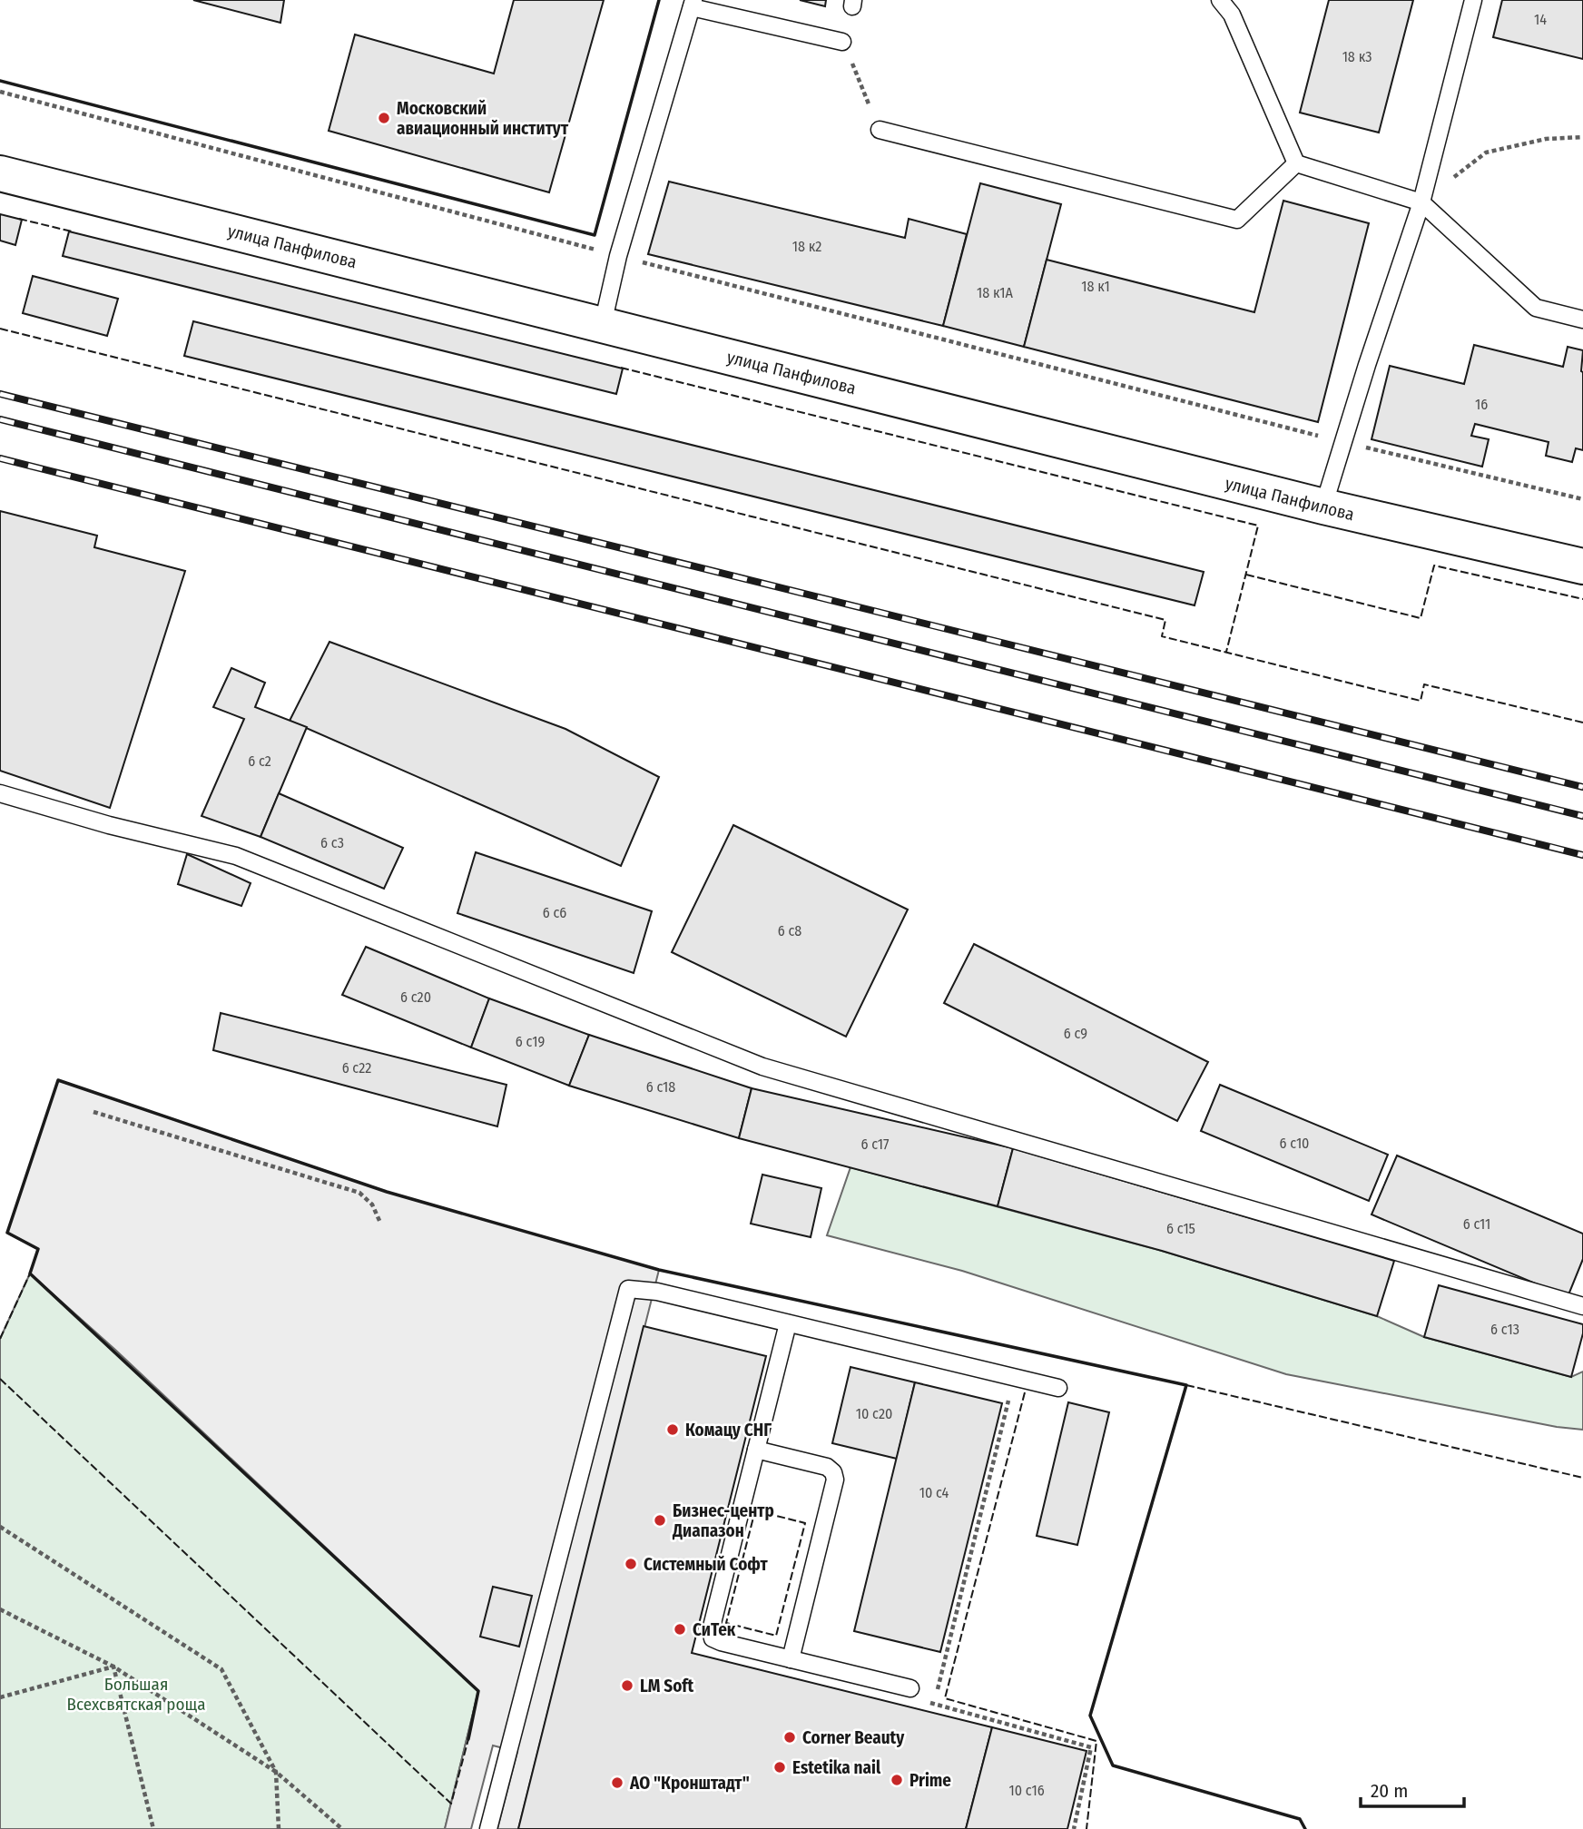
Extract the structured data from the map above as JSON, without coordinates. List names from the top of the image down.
{
  "streets": {
    "street": ["улица Панфилова"]
  },
  "parks": ["Большая Всехсвятская роща"],
  "places": [
    "Московский авиационный институт",
    "Комацу СНГ",
    "Бизнес-центр Диапазон",
    "Системный Софт",
    "СиТек",
    "LM Soft",
    "Corner Beauty",
    "Estetika nail",
    "Prime",
    "АО \"Кронштадт\""
  ],
  "house_numbers": [
    "14",
    "18 к3",
    "18 к2",
    "18 к1",
    "18 к1А",
    "16",
    "6 с2",
    "6 с3",
    "6 с6",
    "6 с8",
    "6 с20",
    "6 с9",
    "6 с19",
    "6 с22",
    "6 с18",
    "6 с10",
    "6 с17",
    "6 с11",
    "6 с15",
    "6 с13",
    "10 с20",
    "10 с4",
    "10 с16"
  ],
  "scale_bar": "20 m"
}
